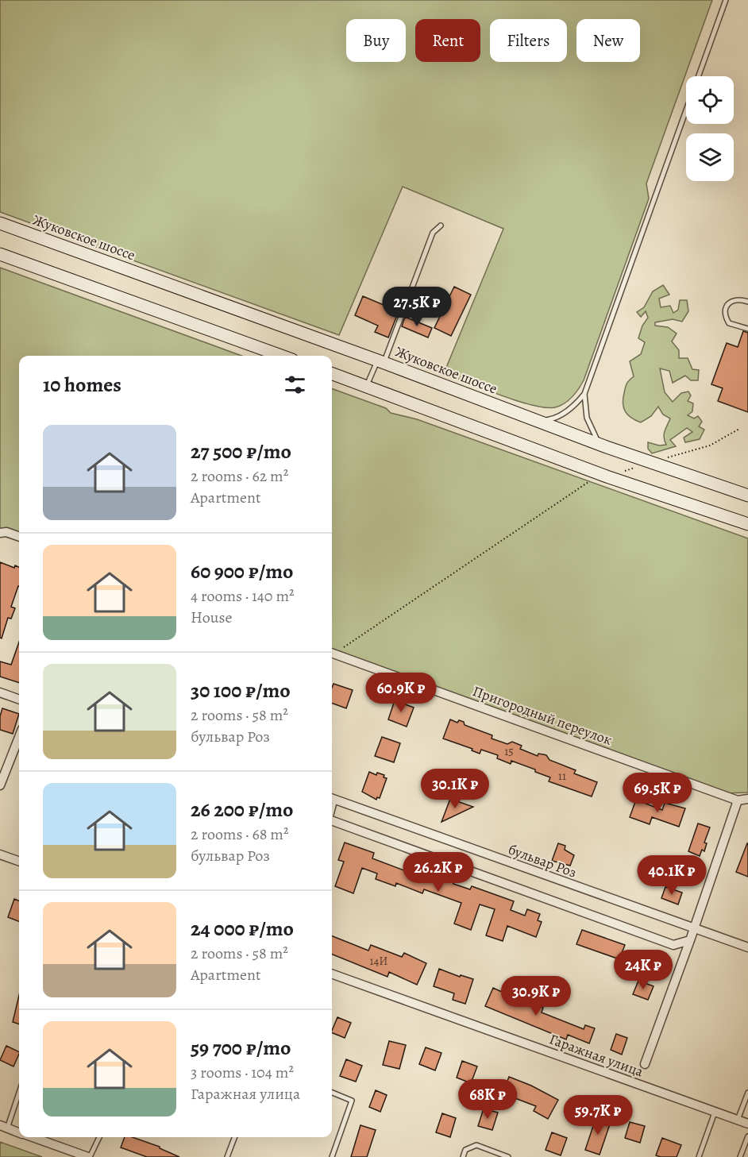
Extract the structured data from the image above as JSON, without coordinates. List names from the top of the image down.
{
  "streets": {
    "main road": ["Жуковское шоссе"],
    "street": ["Пригородный переулок", "бульвар Роз", "Гаражная улица"]
  },
  "house_numbers": ["15", "11", "14И"],
  "page": {
    "chip": [
      "Buy",
      "Rent",
      "Filters",
      "New"
    ],
    "price": [
      "27.5K ₽",
      "60.9K ₽",
      "30.1K ₽",
      "69.5K ₽",
      "26.2K ₽",
      "40.1K ₽",
      "24K ₽",
      "30.9K ₽",
      "68K ₽",
      "59.7K ₽"
    ],
    "heading": "10 homes",
    "list": [
      {
        "name": "27 500 ₽/mo",
        "note": "2 rooms · 62 m² · Apartment"
      },
      {
        "name": "60 900 ₽/mo",
        "note": "4 rooms · 140 m² · House"
      },
      {
        "name": "30 100 ₽/mo",
        "note": "2 rooms · 58 m² · бульвар Роз"
      },
      {
        "name": "26 200 ₽/mo",
        "note": "2 rooms · 68 m² · бульвар Роз"
      },
      {
        "name": "24 000 ₽/mo",
        "note": "2 rooms · 58 m² · Apartment"
      },
      {
        "name": "59 700 ₽/mo",
        "note": "3 rooms · 104 m² · Гаражная улица"
      }
    ]
  }
}
